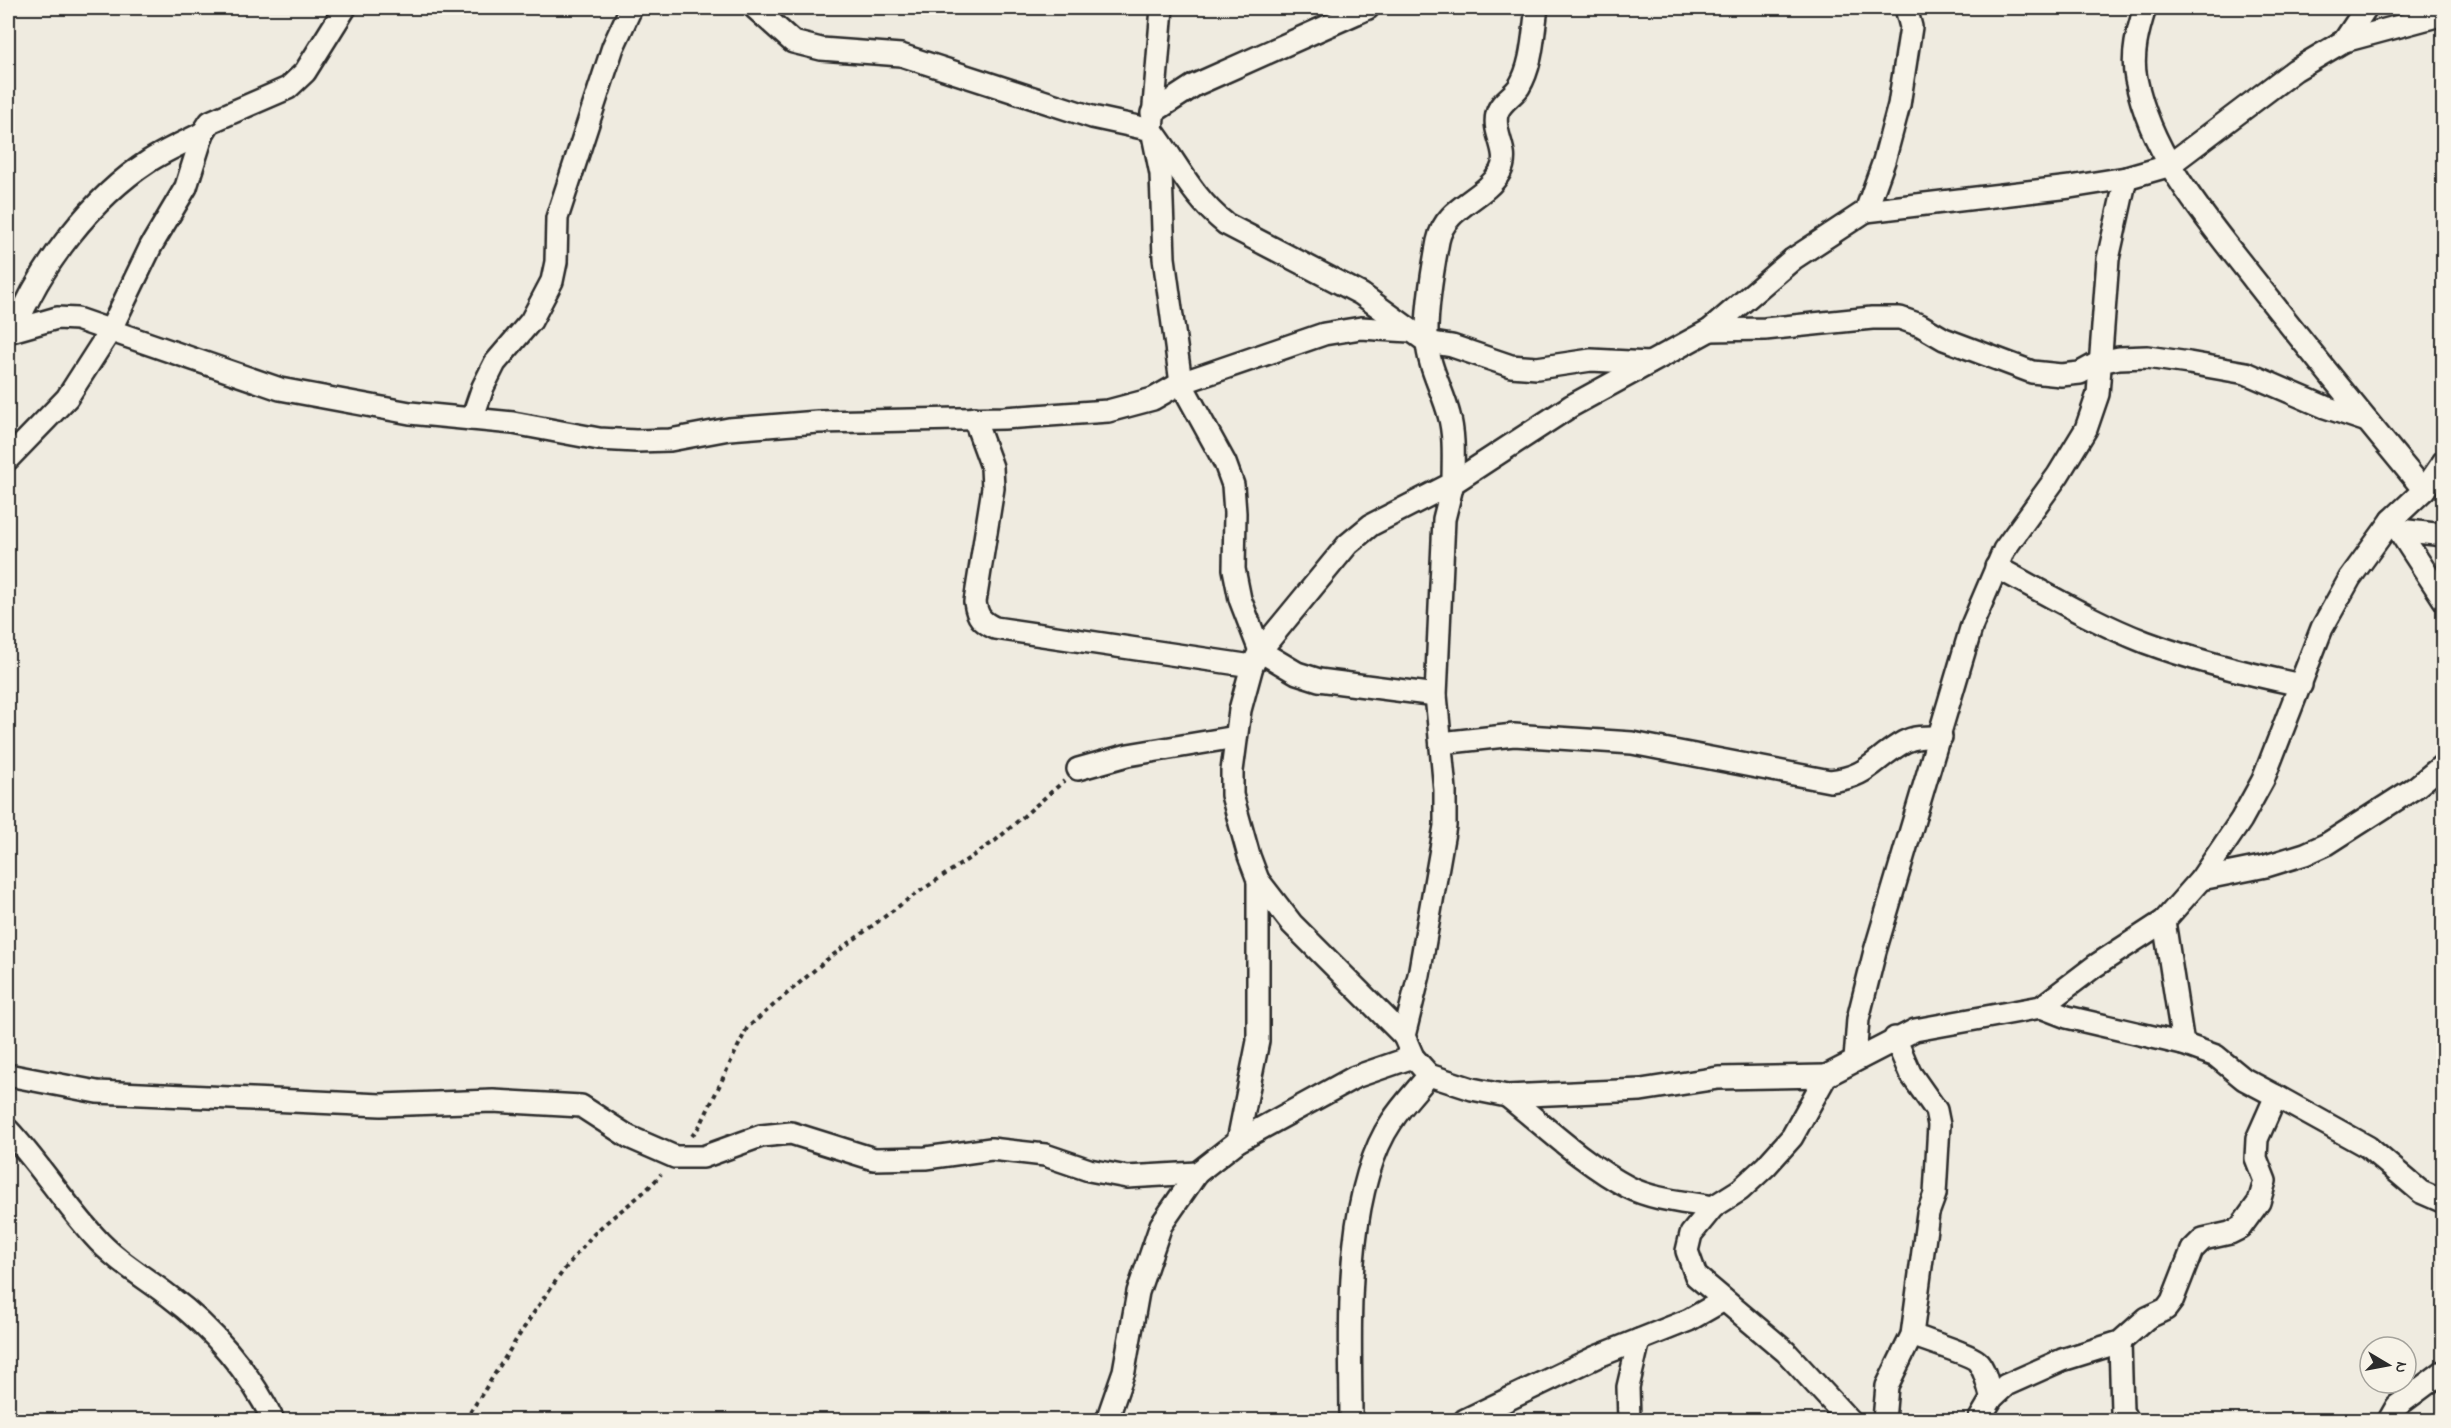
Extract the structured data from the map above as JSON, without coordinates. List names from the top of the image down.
{
  "north": "right"
}
